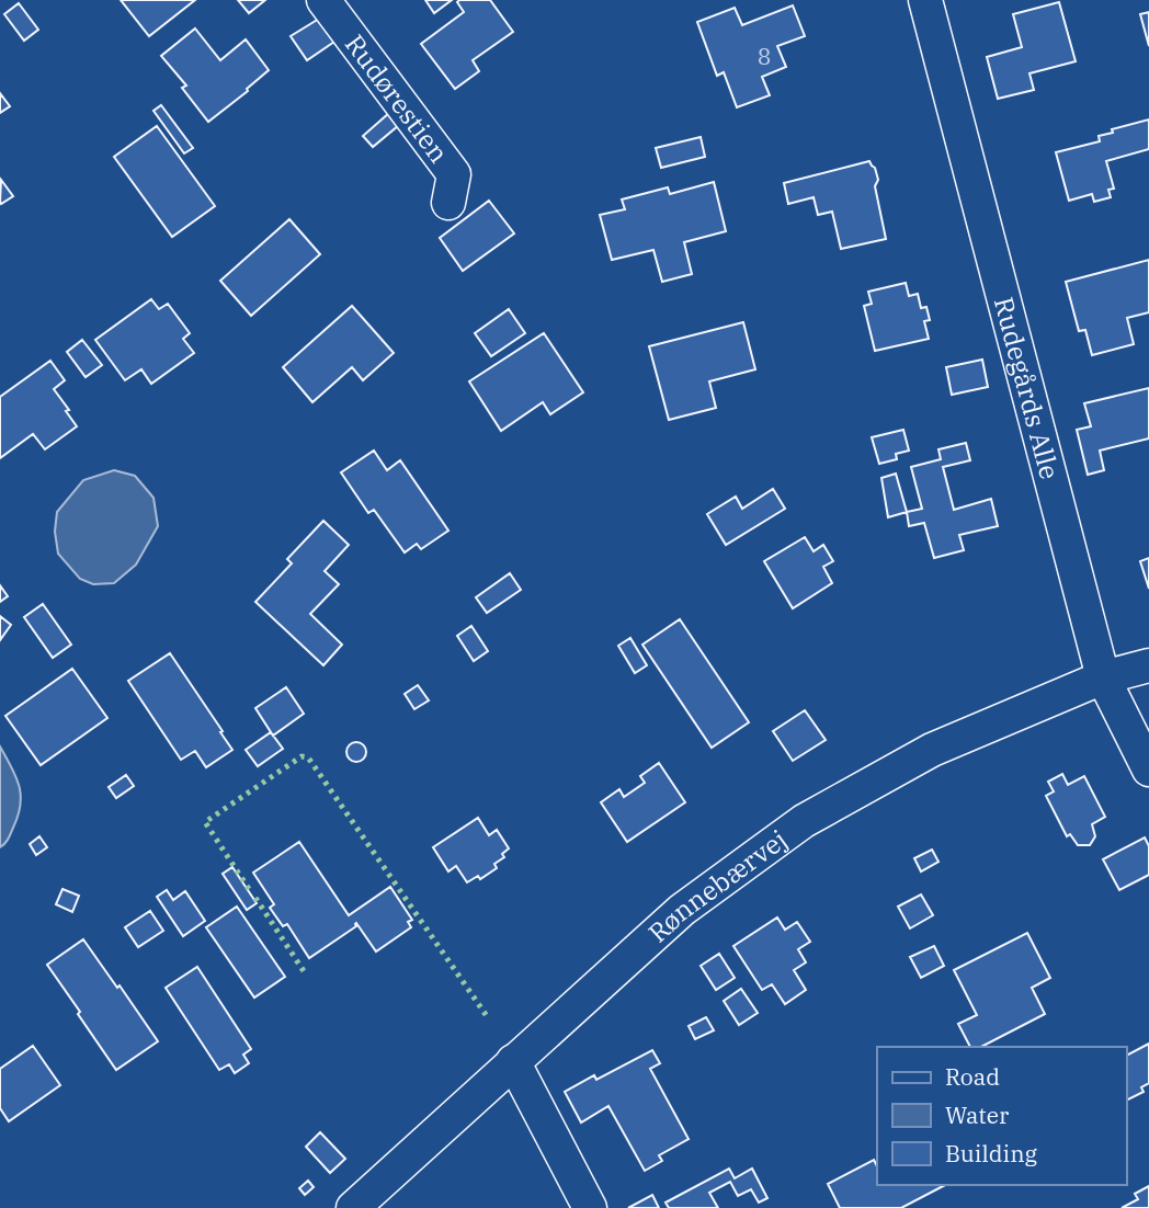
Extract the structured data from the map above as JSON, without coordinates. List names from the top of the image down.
{
  "streets": {
    "street": ["Rudørestien", "Rudegårds Alle", "Rønnebærvej"]
  },
  "crossings": [
    ["Rudegårds Alle", "Rønnebærvej"]
  ],
  "house_numbers": ["8"],
  "legend": ["Road", "Water", "Building"]
}
